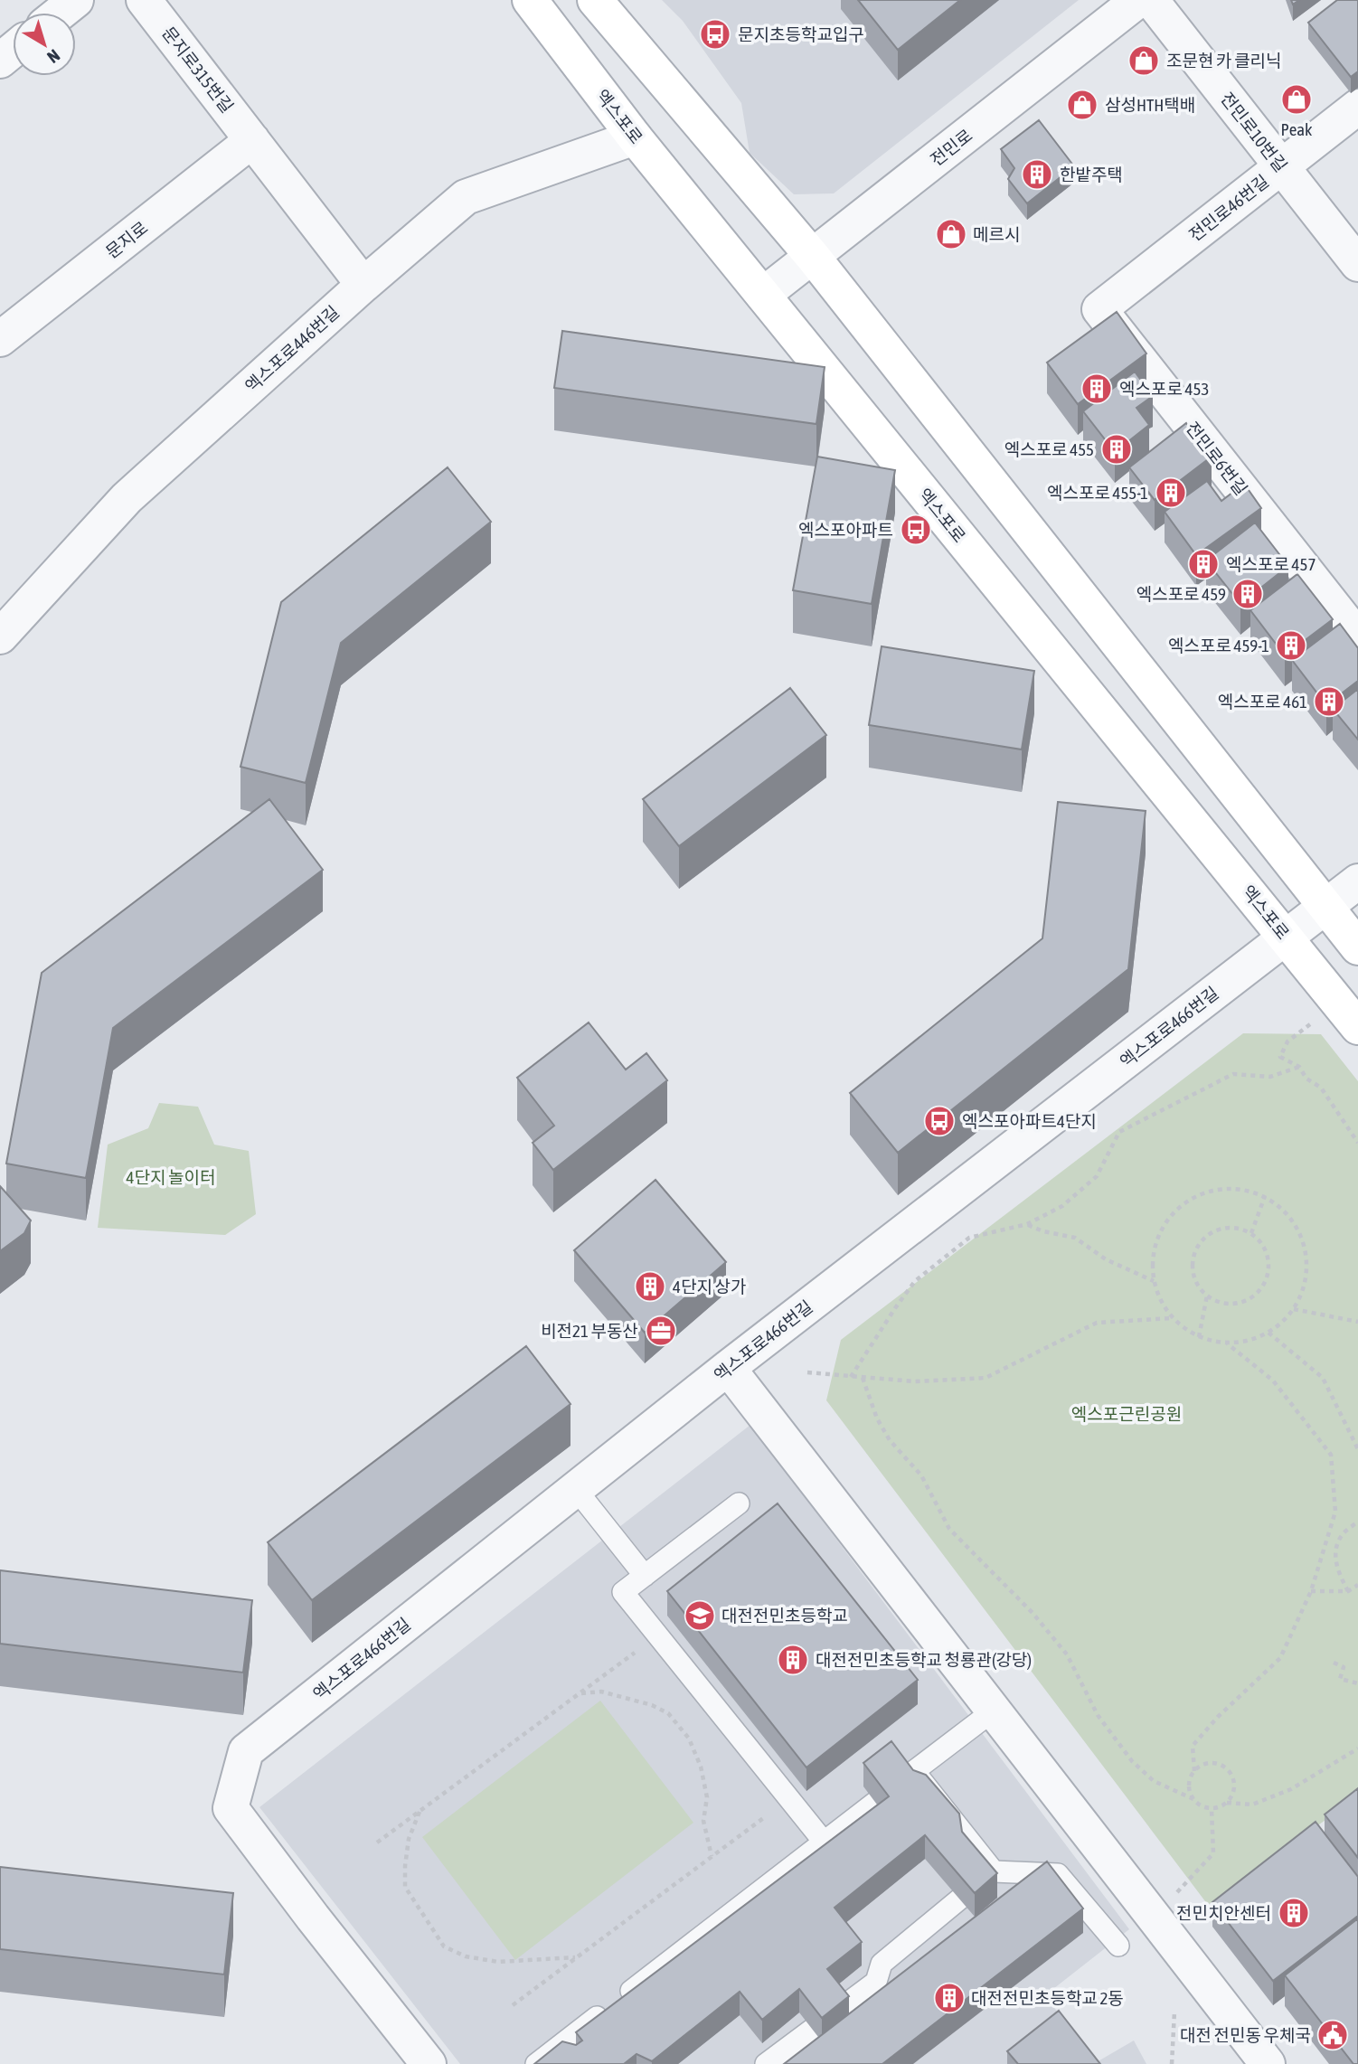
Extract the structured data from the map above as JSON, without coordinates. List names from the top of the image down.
{
  "streets": {
    "main road": ["엑스포로"],
    "street": [
      "문지로315번길",
      "전민로10번길",
      "전민로",
      "전민로46번길",
      "문지로",
      "엑스포로446번길",
      "전민로6번길",
      "엑스포로466번길"
    ]
  },
  "crossings": [
    ["문지로315번길", "문지로"],
    ["문지로315번길", "엑스포로446번길"],
    ["엑스포로", "전민로"],
    ["엑스포로", "엑스포로446번길"],
    ["엑스포로", "엑스포로466번길"],
    ["전민로10번길", "전민로46번길"],
    ["전민로46번길", "전민로6번길"]
  ],
  "parks": ["4단지 놀이터", "엑스포근린공원"],
  "places": {
    "bus stop": ["문지초등학교입구", "엑스포아파트", "엑스포아파트4단지"],
    "shop": [
      "조문현 카 클리닉",
      "Peak",
      "삼성HTH택배",
      "메르시"
    ],
    "building": [
      "한밭주택",
      "엑스포로 453",
      "엑스포로 455",
      "엑스포로 455-1",
      "엑스포로 457",
      "엑스포로 459",
      "엑스포로 459-1",
      "엑스포로 461",
      "4단지 상가",
      "대전전민초등학교 청룡관(강당)",
      "전민치안센터",
      "대전전민초등학교 2동"
    ],
    "office": ["비전21 부동산"],
    "school or university": ["대전전민초등학교"],
    "public building": ["대전 전민동 우체국"]
  },
  "north": "bottom right"
}
